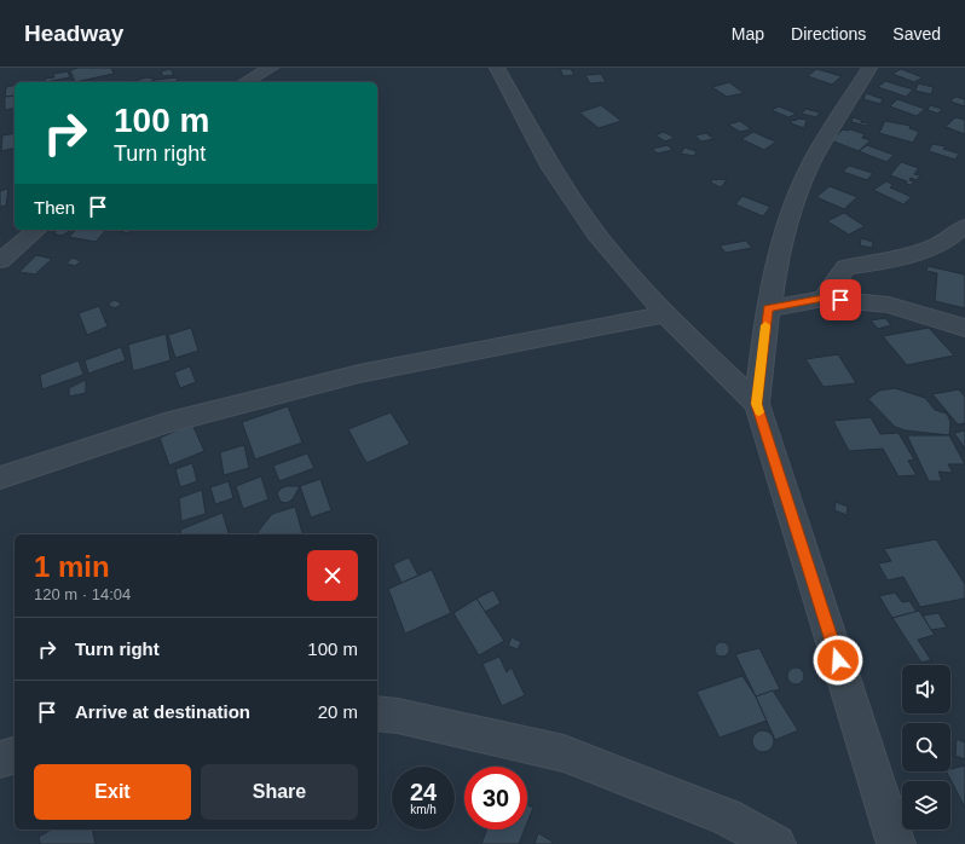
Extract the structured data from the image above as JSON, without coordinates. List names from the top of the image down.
{
  "page": {
    "header": "Headway",
    "nav": ["Map", "Directions", "Saved"],
    "turn": ["100 m", "Turn right"],
    "then": "Then",
    "heading": ["1 min", "120 m · 14:04"],
    "list": [
      {
        "name": "Turn right",
        "value": "100 m"
      },
      {
        "name": "Arrive at destination",
        "value": "20 m"
      }
    ],
    "buttons": ["Exit", "Share"],
    "speed": "24 km/h",
    "limit": "30"
  }
}
